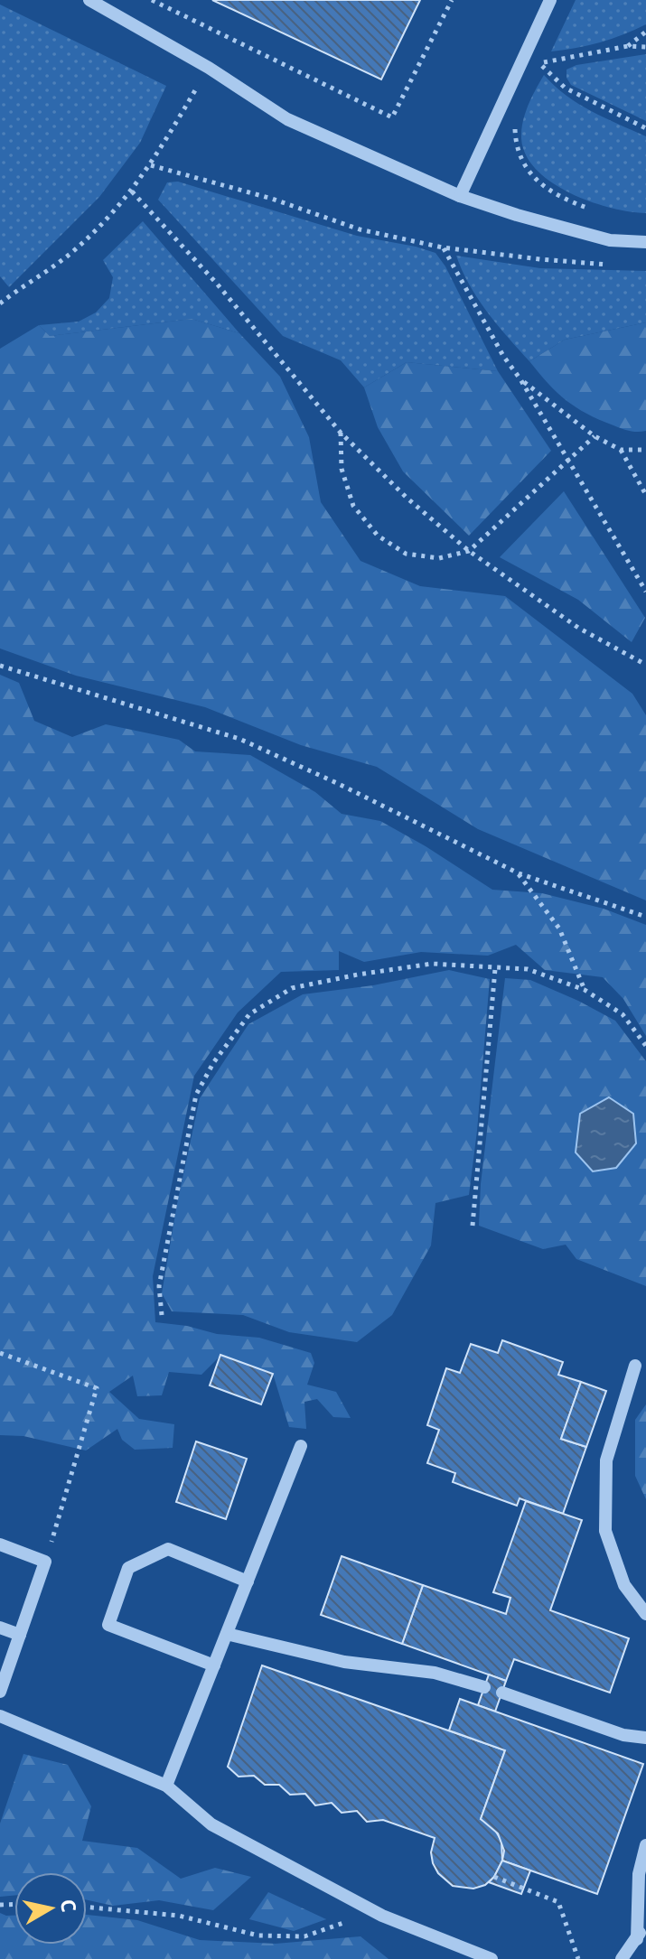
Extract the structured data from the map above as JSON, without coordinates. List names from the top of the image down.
{
  "north": "right"
}
